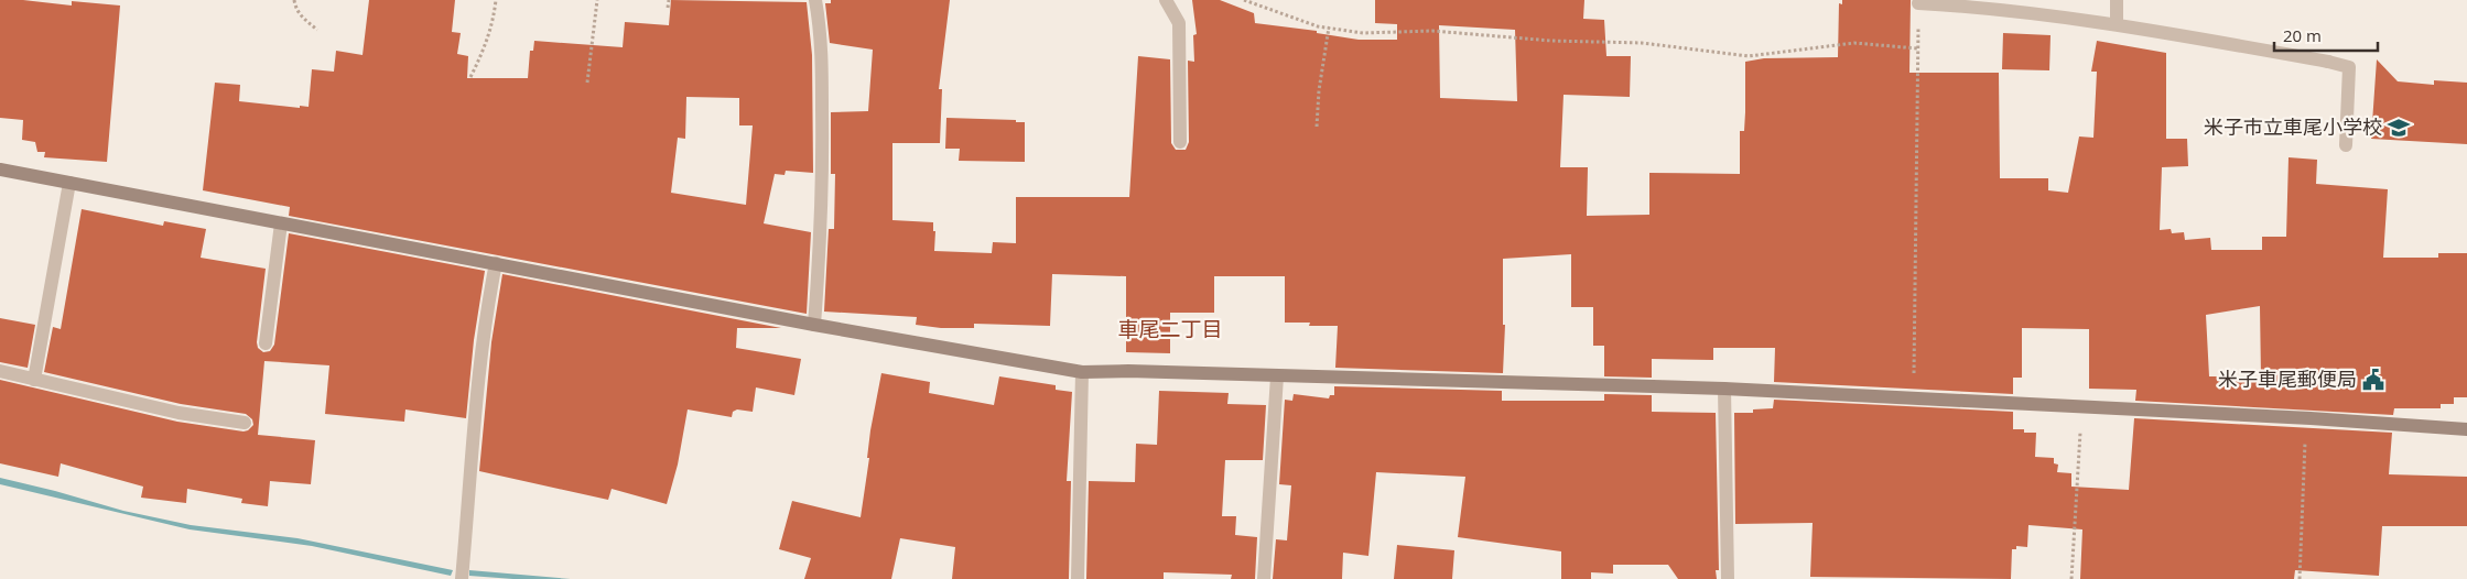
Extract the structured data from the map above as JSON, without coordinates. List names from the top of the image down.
{
  "districts": ["車尾二丁目"],
  "places": {
    "school or university": ["米子市立車尾小学校"],
    "public building": ["米子車尾郵便局"]
  },
  "scale_bar": "20 m"
}
